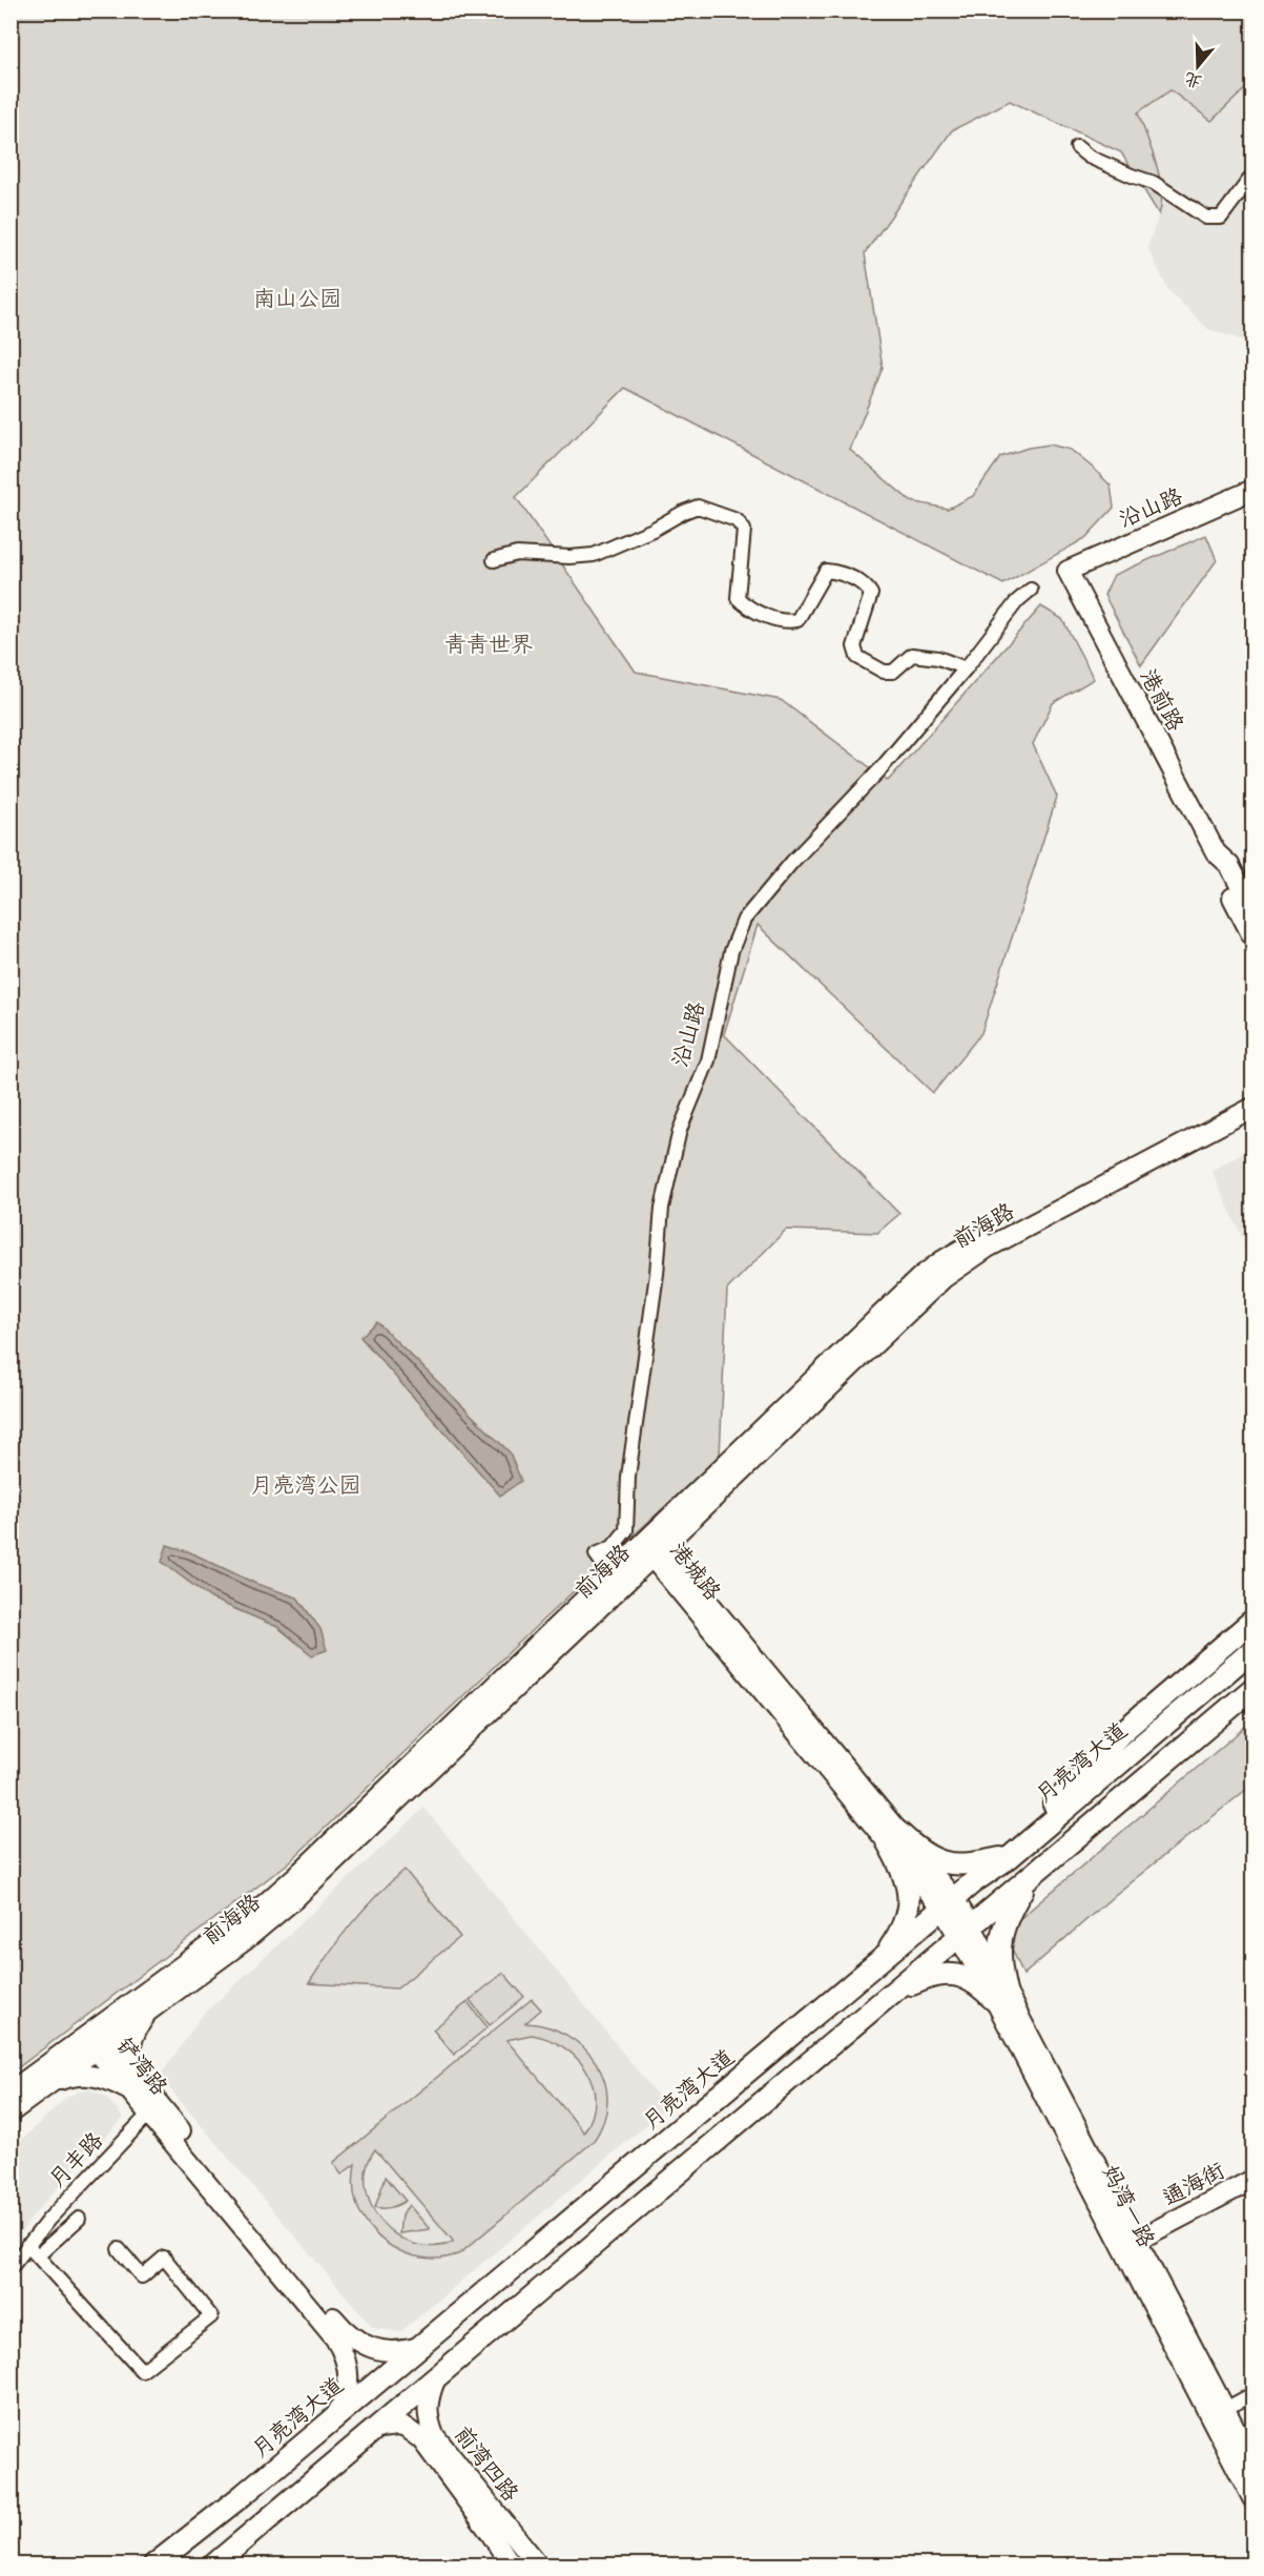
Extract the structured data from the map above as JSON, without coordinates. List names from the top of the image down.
{
  "streets": {
    "main road": ["月亮湾大道"],
    "street": [
      "沿山路",
      "港前路",
      "前海路",
      "港城路",
      "铲湾路",
      "月丰路",
      "通海街",
      "妈湾一路",
      "前湾四路"
    ]
  },
  "crossings": [
    ["沿山路", "港前路"],
    ["沿山路", "前海路"],
    ["前海路", "港城路"],
    ["前海路", "铲湾路"],
    ["港城路", "月亮湾大道"],
    ["港城路", "妈湾一路"],
    ["月亮湾大道", "铲湾路"],
    ["铲湾路", "月丰路"],
    ["通海街", "妈湾一路"]
  ],
  "parks": ["南山公园", "青青世界", "月亮湾公园"],
  "north": "bottom"
}
